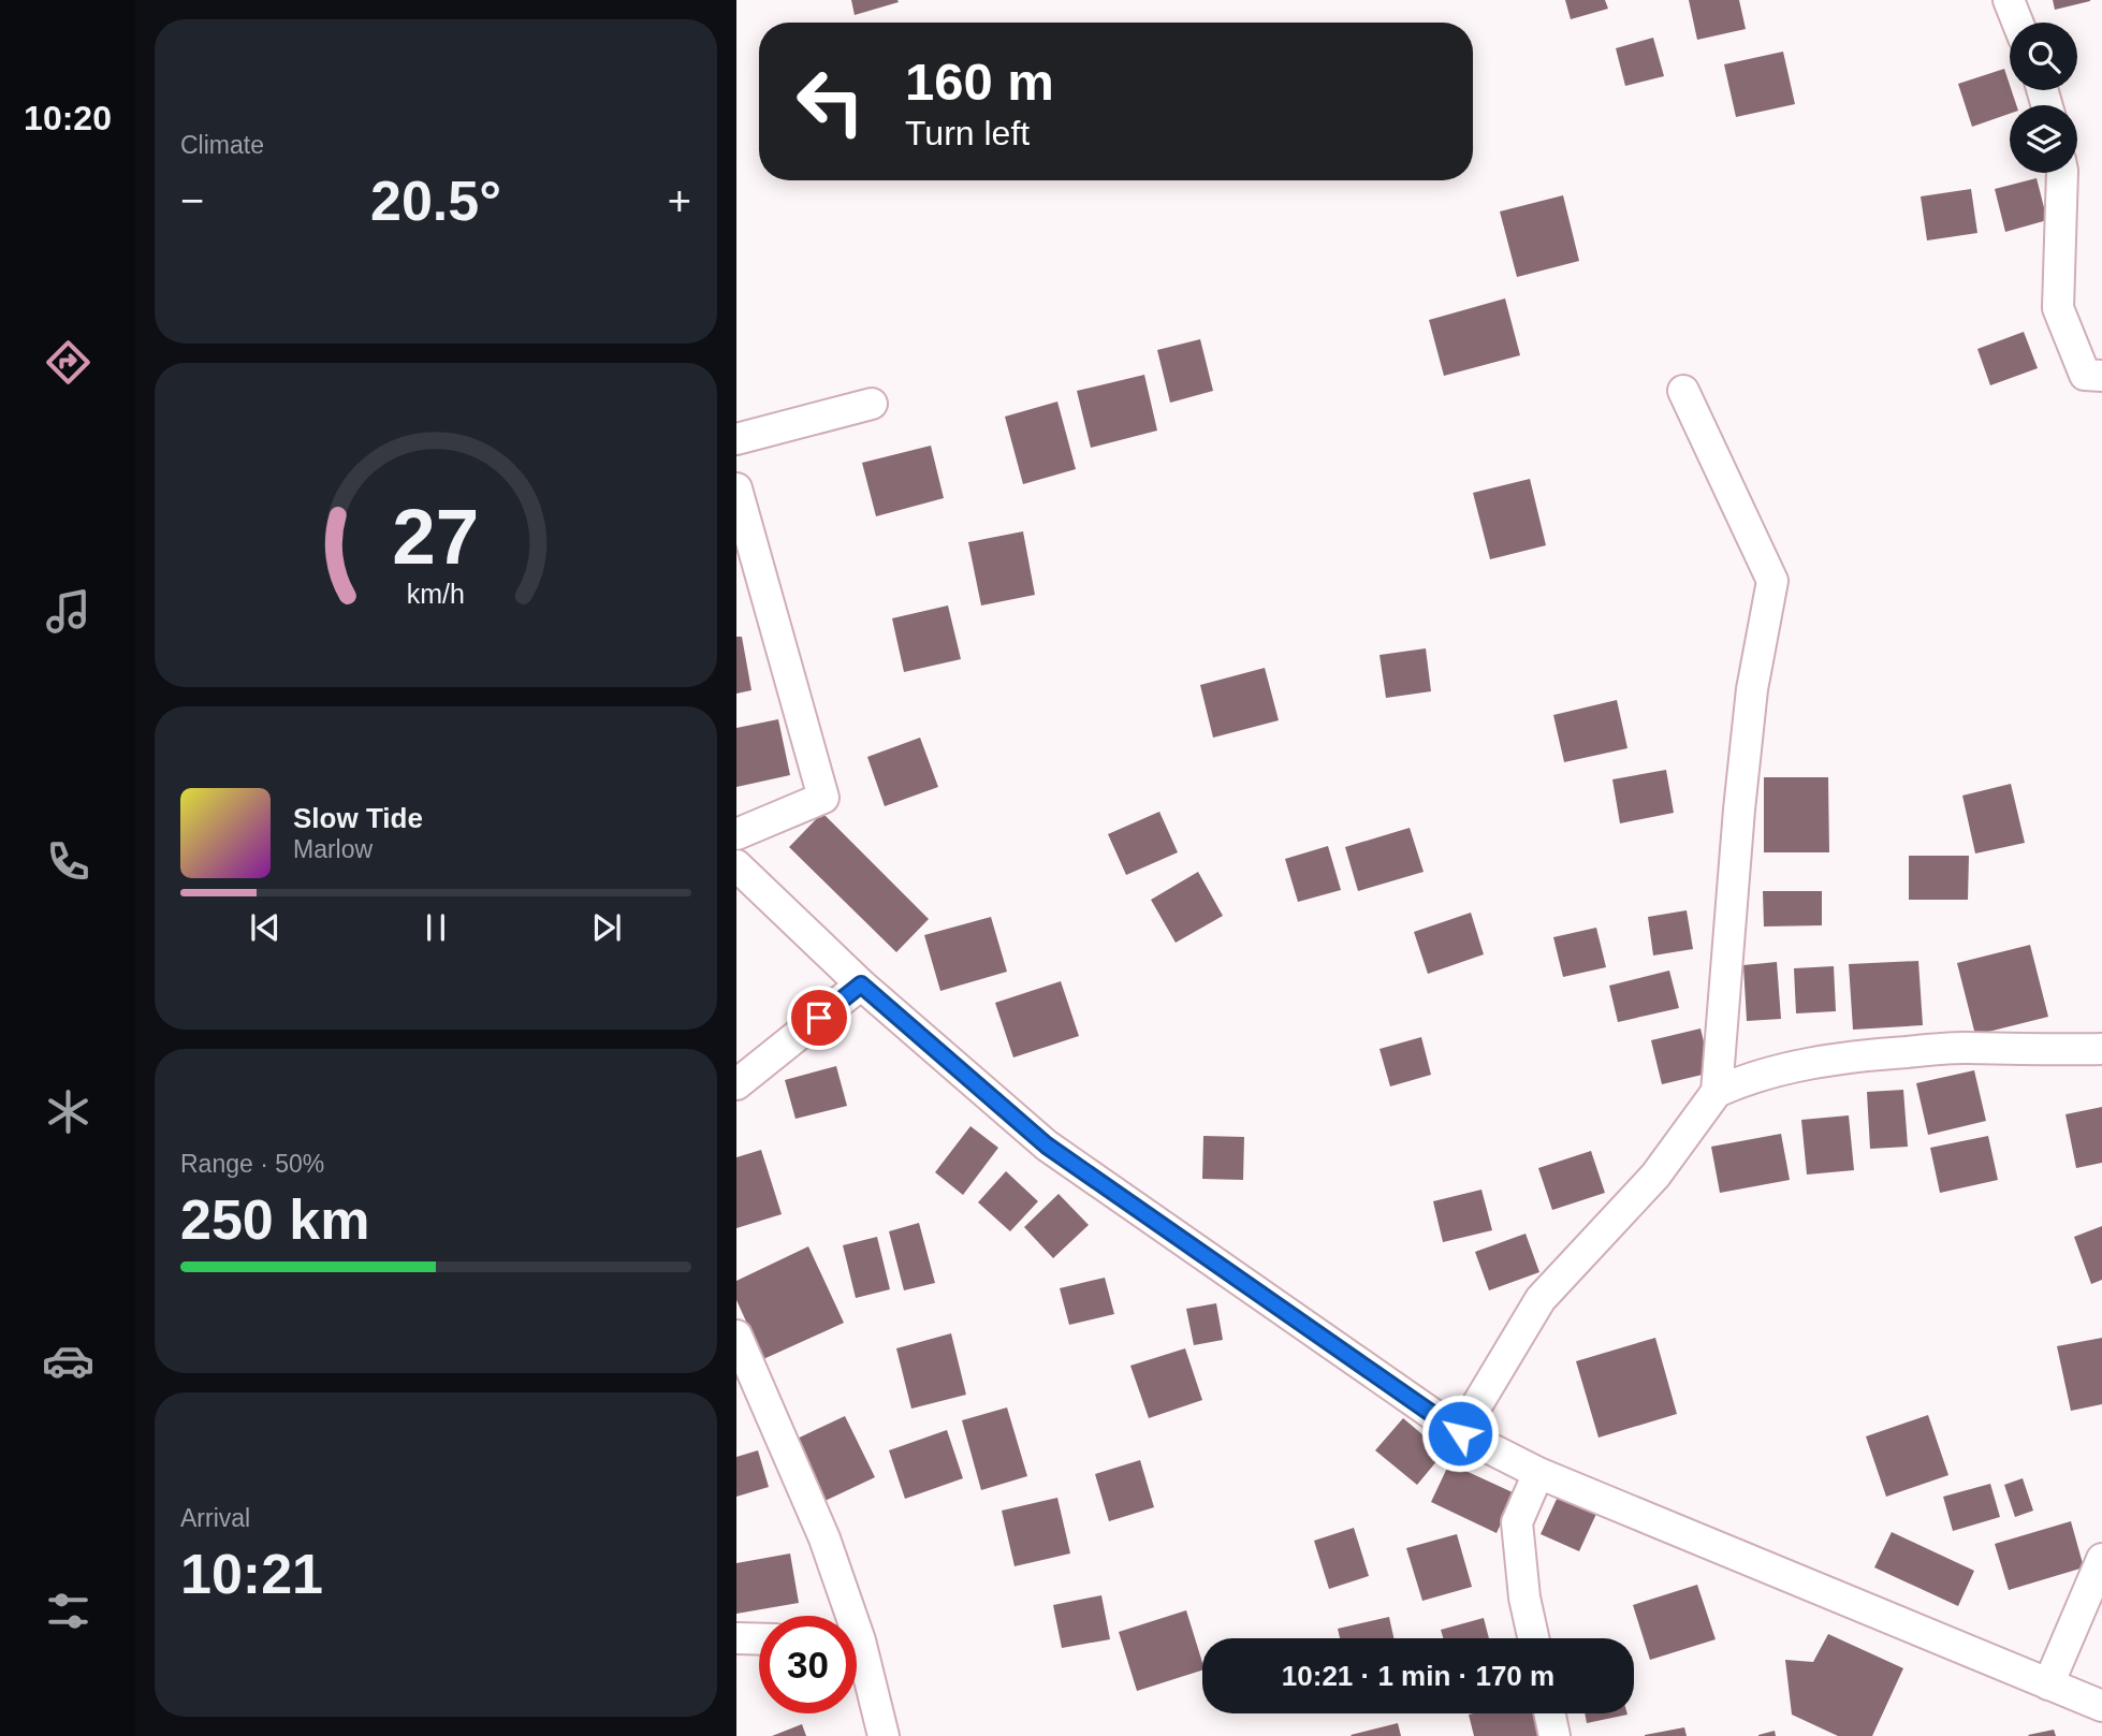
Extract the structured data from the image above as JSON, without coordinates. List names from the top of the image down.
{
  "page": {
    "tabs": "10:20",
    "tile": [
      "Climate",
      ["Range · 50%", "250 km"],
      ["Arrival", "10:21"]
    ],
    "turn": ["160 m", "Turn left"],
    "heat": ["−", "20.5°", "+"],
    "song": ["Slow Tide", "Marlow"],
    "limit": "30",
    "trip": "10:21 · 1 min · 170 m",
    "gauge": ["27", "km/h"]
  }
}
